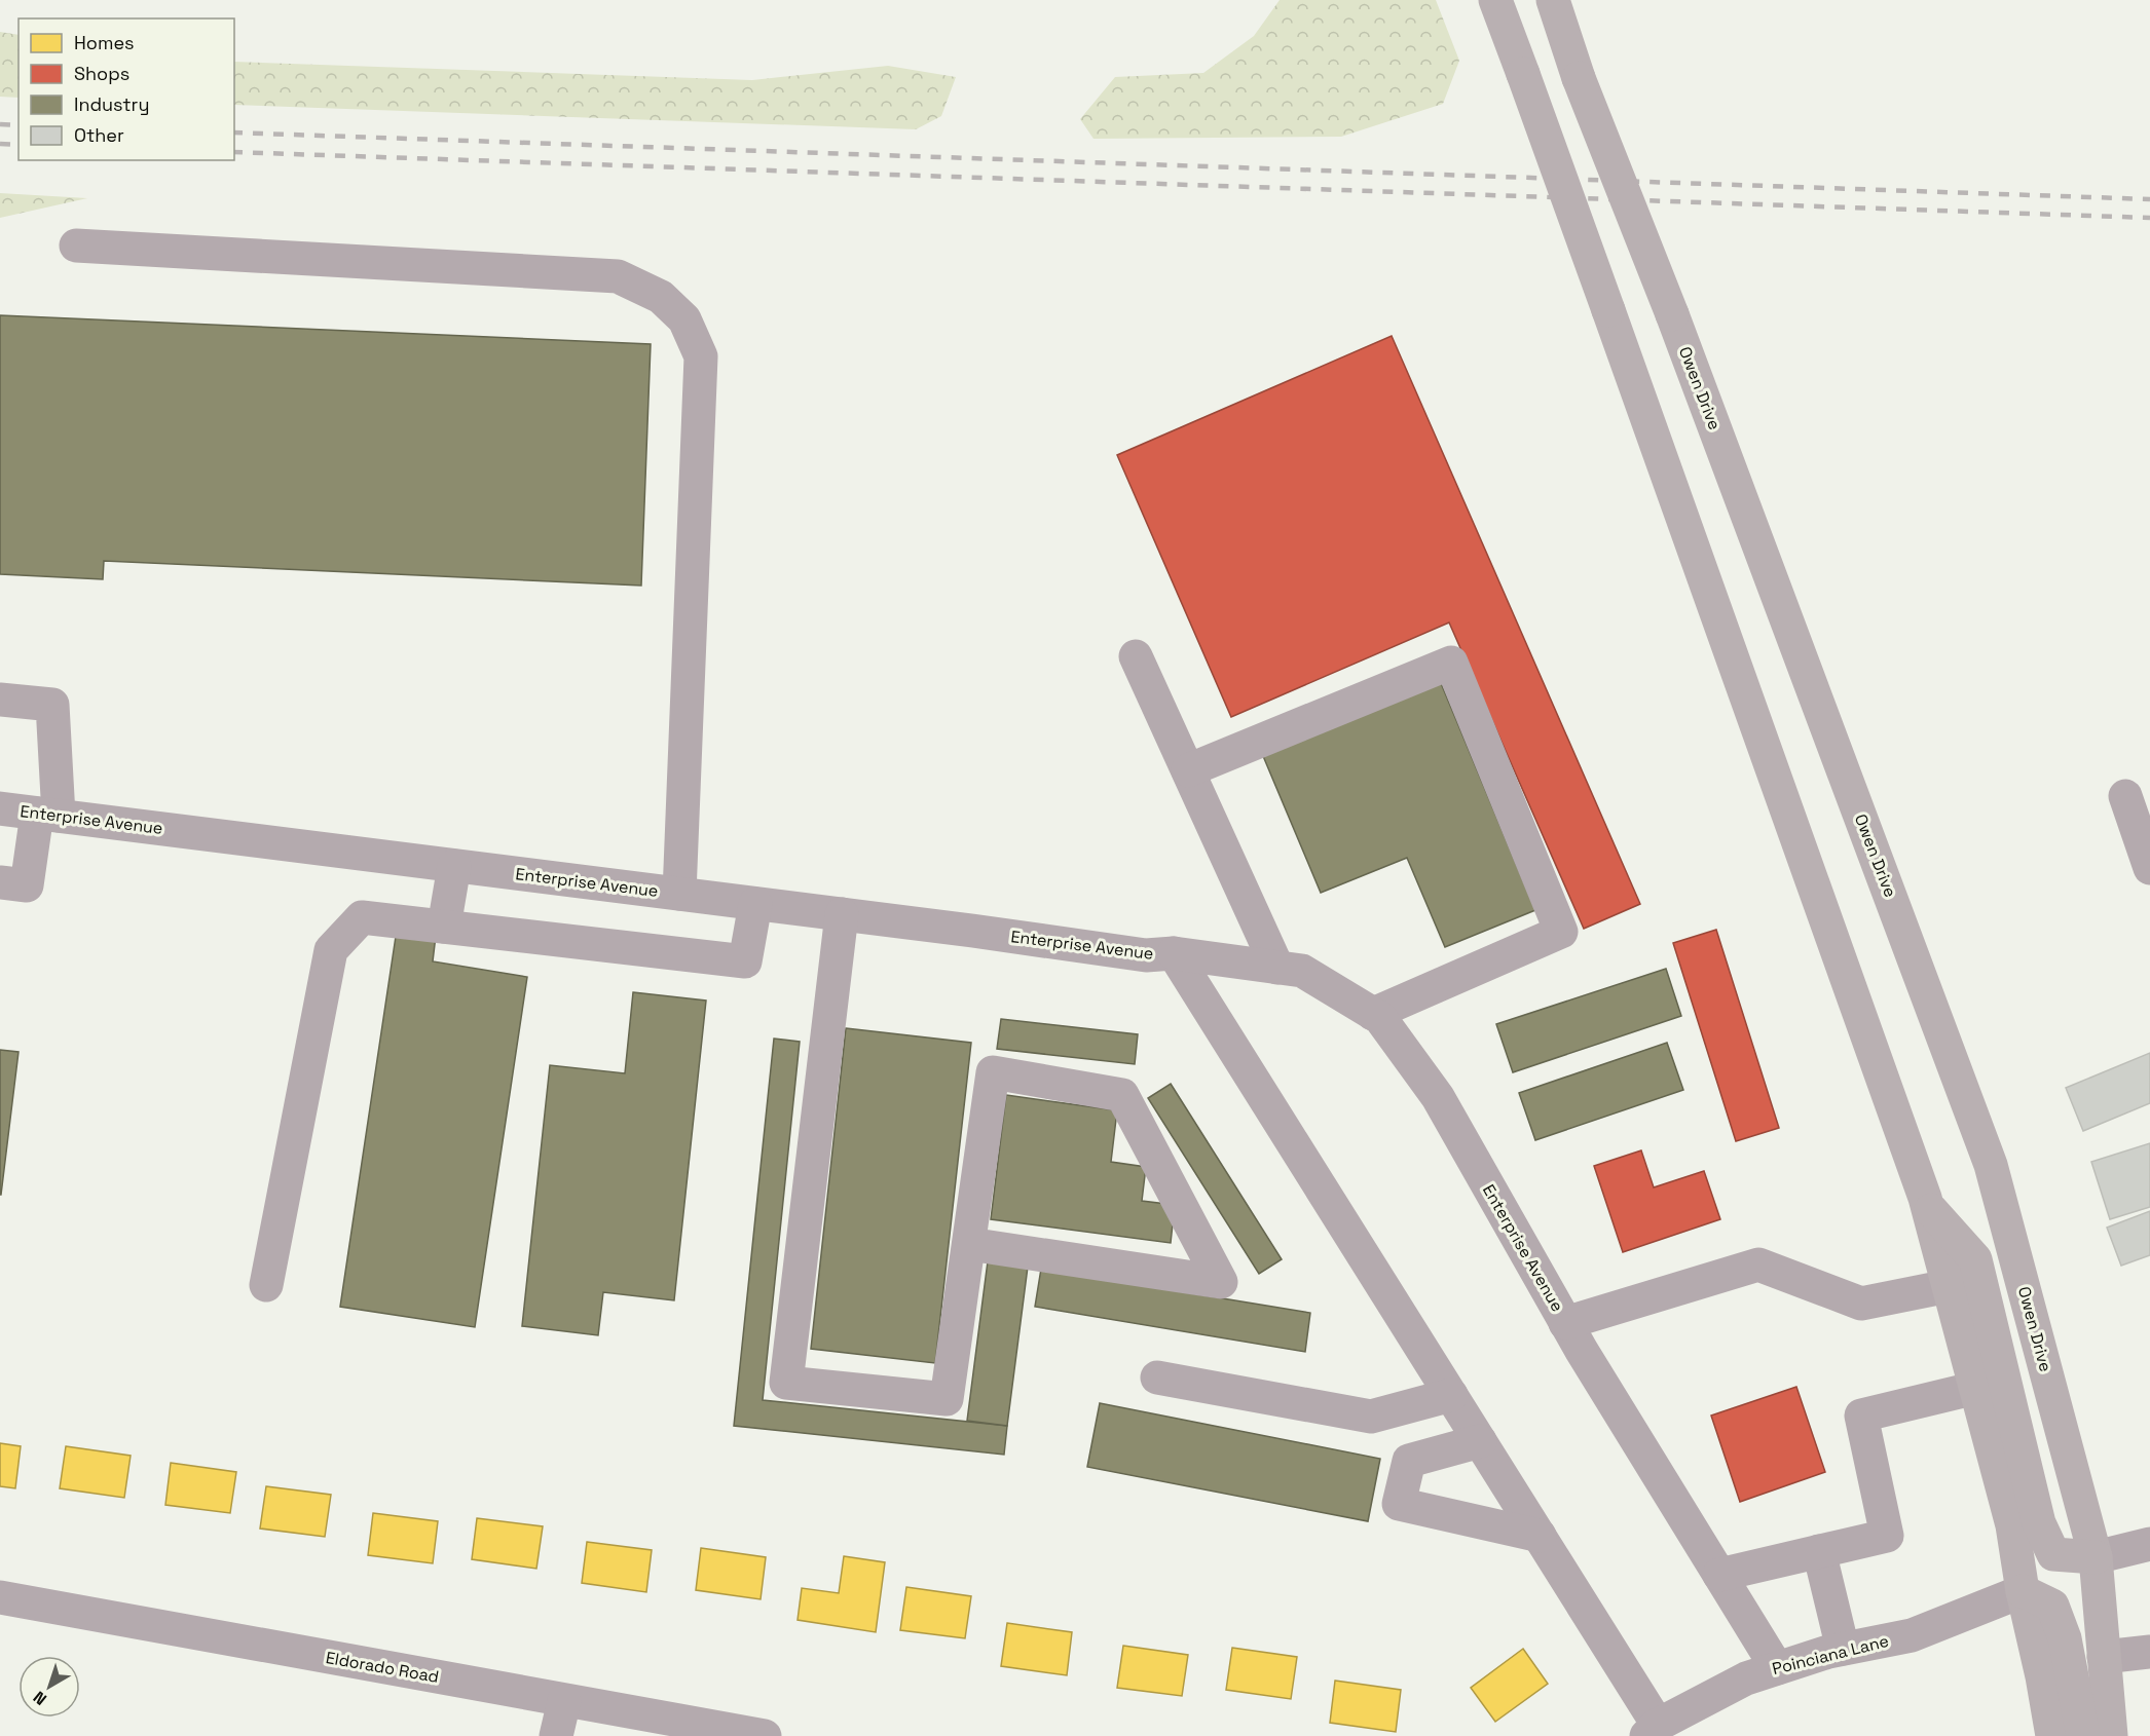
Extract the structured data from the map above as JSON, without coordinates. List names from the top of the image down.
{
  "streets": {
    "highway": ["Owen Drive"],
    "street": ["Enterprise Avenue", "Poinciana Lane", "Eldorado Road"]
  },
  "crossings": [
    ["Enterprise Avenue", "Poinciana Lane"]
  ],
  "legend": [
    "Homes",
    "Shops",
    "Industry",
    "Other"
  ],
  "north": "bottom left"
}
